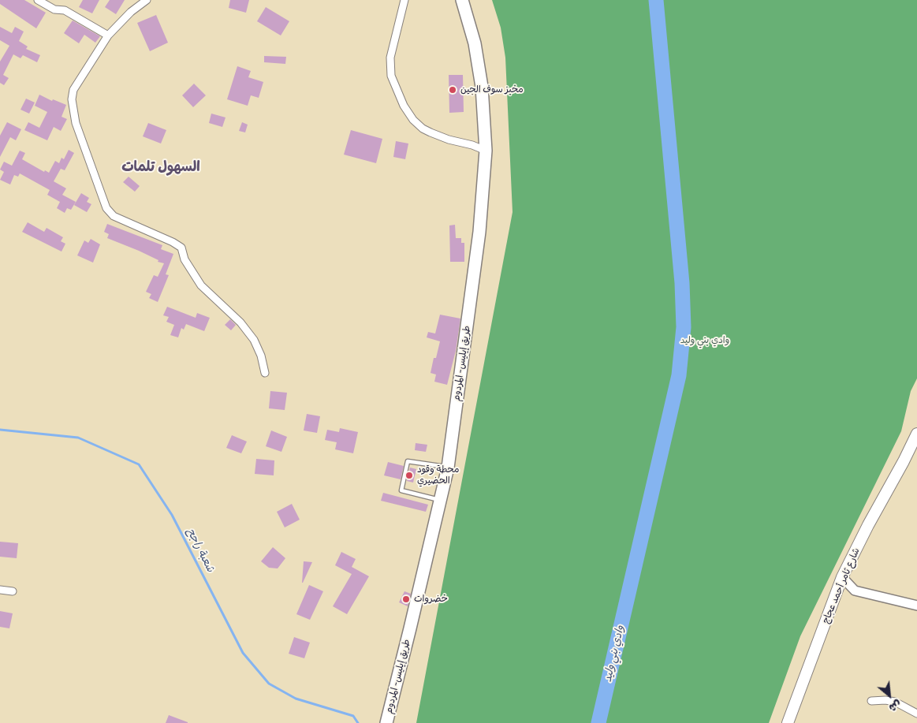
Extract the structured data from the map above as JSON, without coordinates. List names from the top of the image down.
{
  "streets": {
    "highway": ["طريق إيليس- المردوم"],
    "main road": ["شارع ثامر أحمد عجاج"]
  },
  "districts": ["السهول تلمات"],
  "water": ["شعبة راجح", "وادي بني وليد"],
  "parks": ["وادي بني وليد"],
  "places": ["مخبز سوف الجين", "محطة وقود الحضيري", "خضروات"],
  "north": "bottom right"
}
